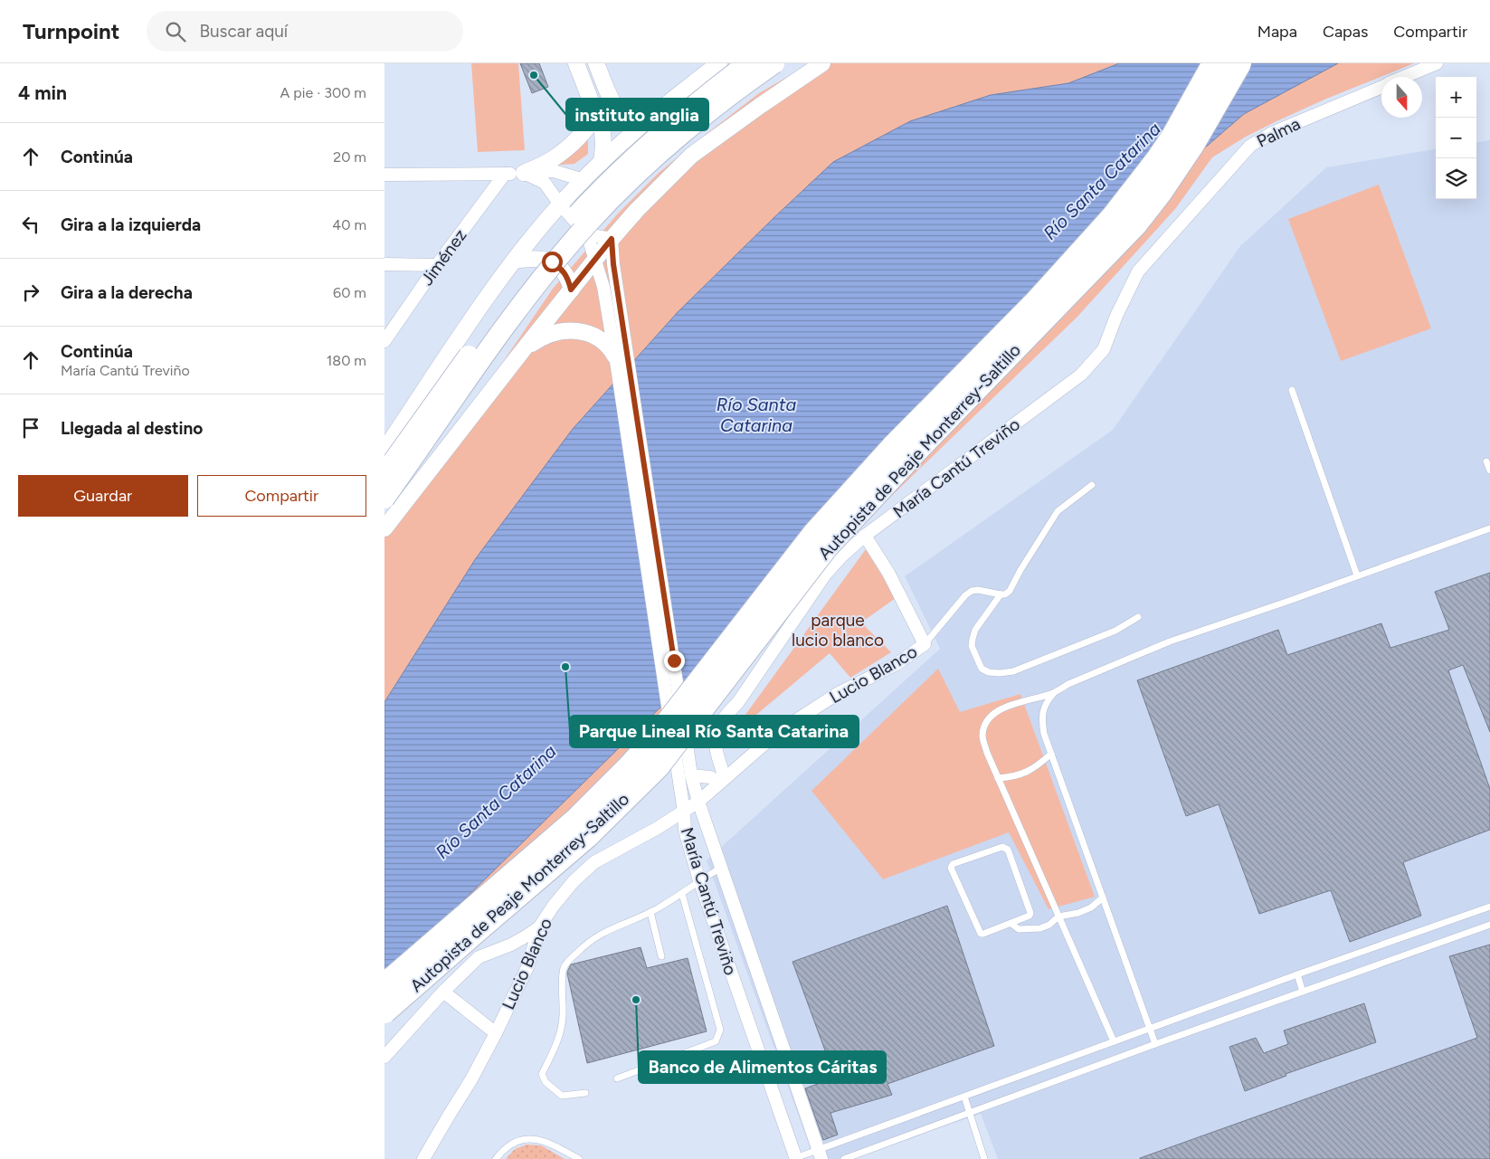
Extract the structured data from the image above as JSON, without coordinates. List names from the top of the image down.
{
  "streets": {
    "highway": ["Autopista de Peaje Monterrey-Saltillo"],
    "street": [
      "Palma",
      "Jiménez",
      "María Cantú Treviño",
      "Lucio Blanco"
    ]
  },
  "crossings": [
    ["Palma", "María Cantú Treviño"],
    ["María Cantú Treviño", "Lucio Blanco"]
  ],
  "water": ["Río Santa Catarina"],
  "parks": ["parque lucio blanco"],
  "places": ["instituto anglia", "Parque Lineal Río Santa Catarina", "Banco de Alimentos Cáritas"],
  "north": "bottom",
  "page": {
    "header": "Turnpoint",
    "search": "Buscar aquí",
    "nav": ["Mapa", "Capas", "Compartir"],
    "heading": ["4 min", "A pie · 300 m"],
    "map_buttons": ["+", "−"],
    "list": [
      ["Continúa", "20 m"],
      ["Gira a la izquierda", "40 m"],
      ["Gira a la derecha", "60 m"],
      ["Continúa", "María Cantú Treviño", "180 m"],
      "Llegada al destino"
    ],
    "buttons": ["Guardar", "Compartir"]
  }
}
